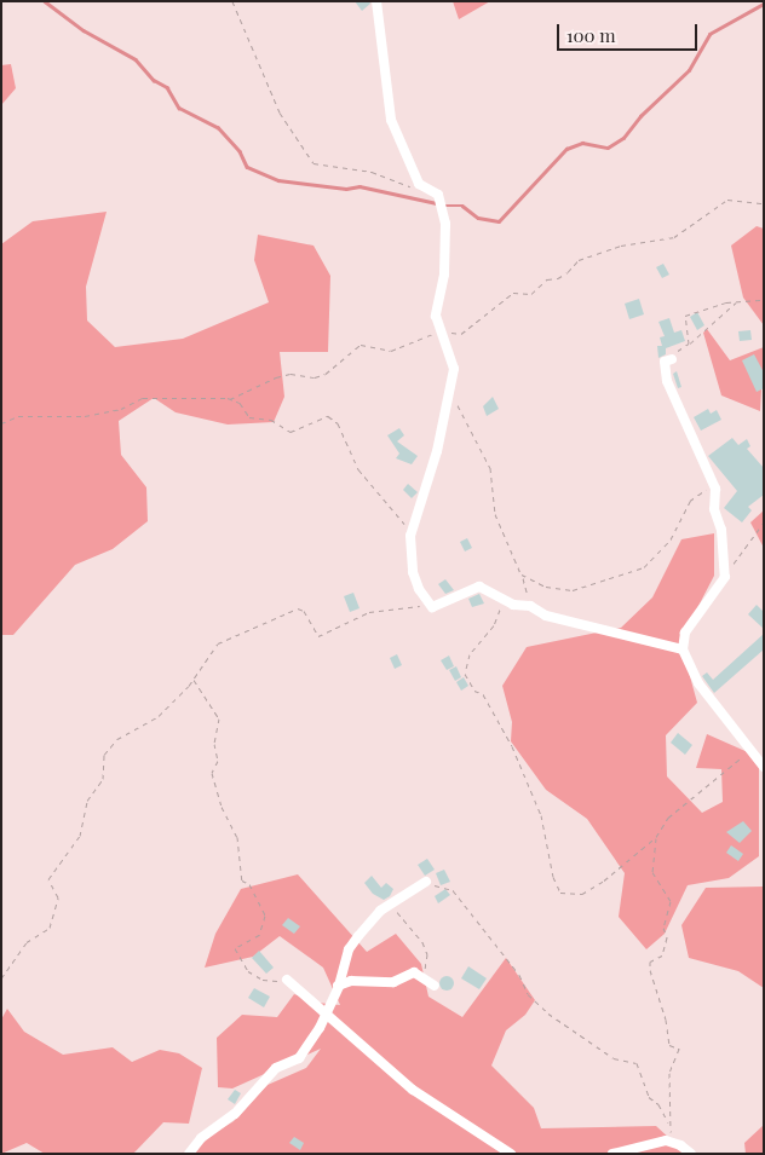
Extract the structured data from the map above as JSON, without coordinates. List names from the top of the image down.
{
  "scale_bar": "100 m"
}
